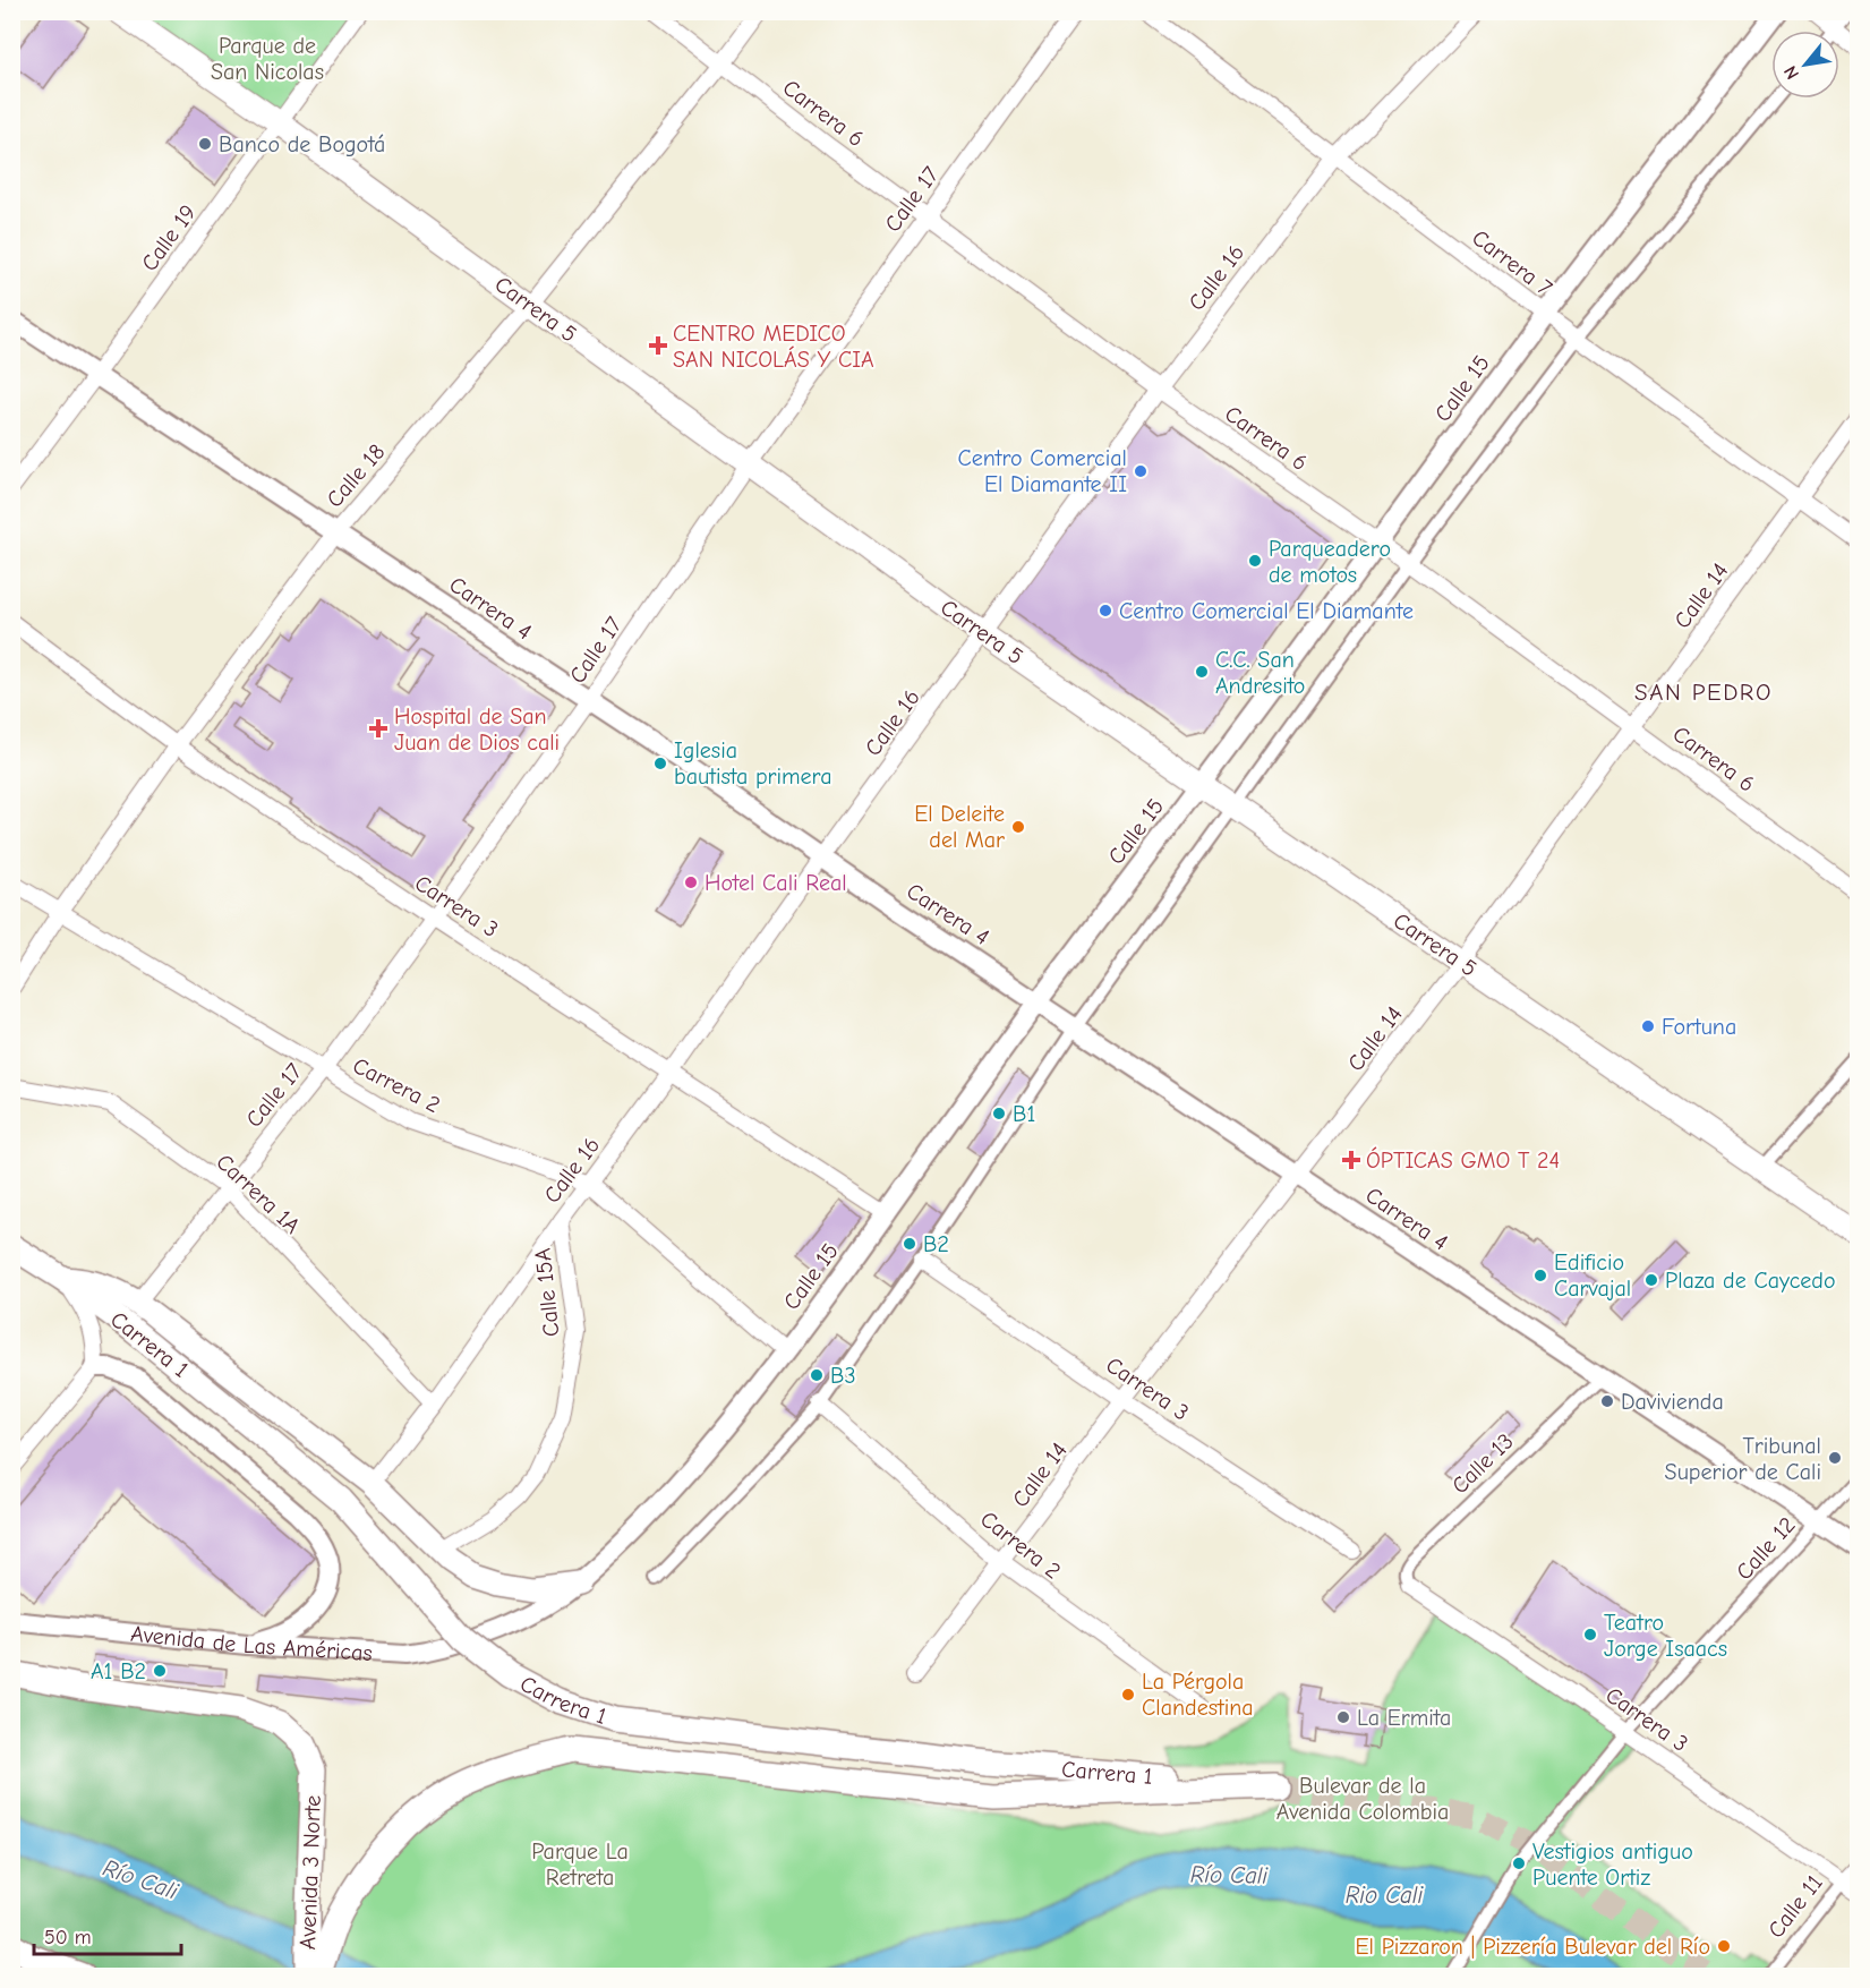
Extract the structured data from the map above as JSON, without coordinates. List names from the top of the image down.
{
  "streets": {
    "main road": ["Carrera 5", "Carrera 1", "Avenida 3 Norte"],
    "street": [
      "Carrera 6",
      "Calle 17",
      "Calle 19",
      "Carrera 7",
      "Calle 16",
      "Calle 15",
      "Calle 18",
      "Calle 14",
      "Carrera 4",
      "Carrera 3",
      "Carrera 2",
      "Carrera 1A",
      "Calle 15A",
      "Calle 13",
      "Calle 12",
      "Avenida de Las Américas",
      "Calle 11"
    ]
  },
  "crossings": [
    ["Carrera 6", "Calle 17"],
    ["Carrera 6", "Calle 16"],
    ["Carrera 6", "Calle 15"],
    ["Carrera 6", "Calle 18"],
    ["Carrera 6", "Calle 14"],
    ["Calle 17", "Carrera 5"],
    ["Calle 17", "Carrera 4"],
    ["Calle 17", "Carrera 3"],
    ["Calle 17", "Carrera 2"],
    ["Calle 17", "Carrera 1A"],
    ["Calle 19", "Carrera 5"],
    ["Calle 19", "Carrera 4"],
    ["Carrera 7", "Calle 16"],
    ["Carrera 7", "Calle 15"],
    ["Carrera 7", "Calle 14"],
    ["Calle 16", "Carrera 5"],
    ["Calle 16", "Carrera 4"],
    ["Calle 16", "Carrera 3"],
    ["Calle 16", "Carrera 2"],
    ["Calle 16", "Carrera 1A"],
    ["Calle 16", "Calle 15A"],
    ["Carrera 5", "Calle 15"],
    ["Carrera 5", "Calle 18"],
    ["Carrera 5", "Calle 14"],
    ["Calle 15", "Carrera 4"],
    ["Calle 15", "Carrera 3"],
    ["Calle 15", "Carrera 2"],
    ["Calle 15", "Avenida de Las Américas"],
    ["Calle 18", "Carrera 4"],
    ["Calle 18", "Carrera 3"],
    ["Calle 18", "Carrera 2"],
    ["Calle 14", "Carrera 4"],
    ["Calle 14", "Carrera 3"],
    ["Calle 14", "Carrera 2"],
    ["Carrera 4", "Calle 13"],
    ["Carrera 4", "Calle 12"],
    ["Carrera 3", "Calle 13"],
    ["Carrera 3", "Calle 12"],
    ["Carrera 3", "Calle 11"]
  ],
  "districts": ["SAN PEDRO"],
  "water": ["Río Cali", "Rio Cali"],
  "parks": ["Parque de San Nicolas", "Bulevar de la Avenida Colombia", "Parque La Retreta"],
  "places": {
    "other": [
      "Banco de Bogotá",
      "Centro Comercial El Diamante II",
      "Parqueadero de motos",
      "Centro Comercial El Diamante",
      "C.C. San Andresito",
      "Iglesia bautista primera",
      "El Deleite del Mar",
      "Hotel Cali Real",
      "Fortuna",
      "B1",
      "B2",
      "Edificio Carvajal",
      "Plaza de Caycedo",
      "B3",
      "Davivienda",
      "Tribunal Superior de Cali",
      "Teatro Jorge Isaacs",
      "A1 B2",
      "La Pérgola Clandestina",
      "La Ermita",
      "Vestigios antiguo Puente Ortiz",
      "El Pizzaron | Pizzería Bulevar del Río"
    ],
    "health": ["CENTRO MEDICO SAN NICOLÁS Y CIA", "Hospital de San Juan de Dios cali", "ÓPTICAS GMO T 24"]
  },
  "scale_bar": "50 m",
  "north": "bottom left"
}
